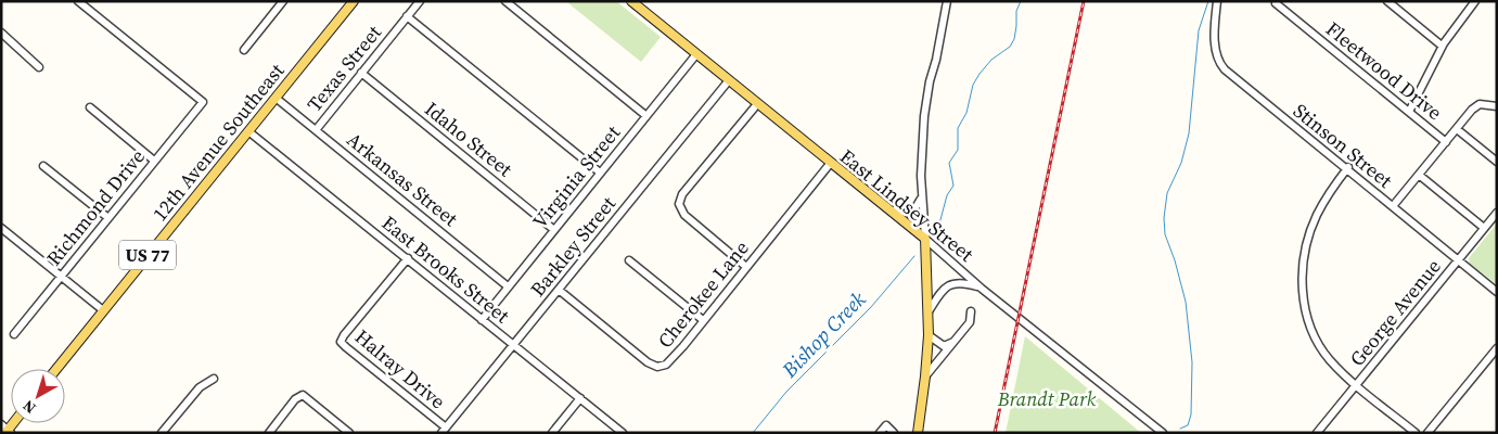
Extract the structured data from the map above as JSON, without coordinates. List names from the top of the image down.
{
  "streets": {
    "main road": ["12th Avenue Southeast", "East Lindsey Street", "US 77"],
    "street": [
      "Texas Street",
      "Fleetwood Drive",
      "Idaho Street",
      "Stinson Street",
      "Virginia Street",
      "Arkansas Street",
      "Richmond Drive",
      "Barkley Street",
      "East Brooks Street",
      "Cherokee Lane",
      "George Avenue",
      "Halray Drive"
    ]
  },
  "crossings": [
    ["Texas Street", "Idaho Street"],
    ["Texas Street", "Arkansas Street"],
    ["Idaho Street", "Virginia Street"],
    ["12th Avenue Southeast", "Arkansas Street"],
    ["12th Avenue Southeast", "East Brooks Street"],
    ["Stinson Street", "George Avenue"],
    ["Virginia Street", "Arkansas Street"],
    ["Virginia Street", "East Lindsey Street"],
    ["Virginia Street", "East Brooks Street"],
    ["East Lindsey Street", "Barkley Street"],
    ["East Lindsey Street", "Cherokee Lane"],
    ["Barkley Street", "East Brooks Street"],
    ["Barkley Street", "Cherokee Lane"],
    ["Barkley Street", "Halray Drive"],
    ["East Brooks Street", "Halray Drive"]
  ],
  "water": ["Bishop Creek"],
  "parks": ["Brandt Park"],
  "north": "bottom left"
}
